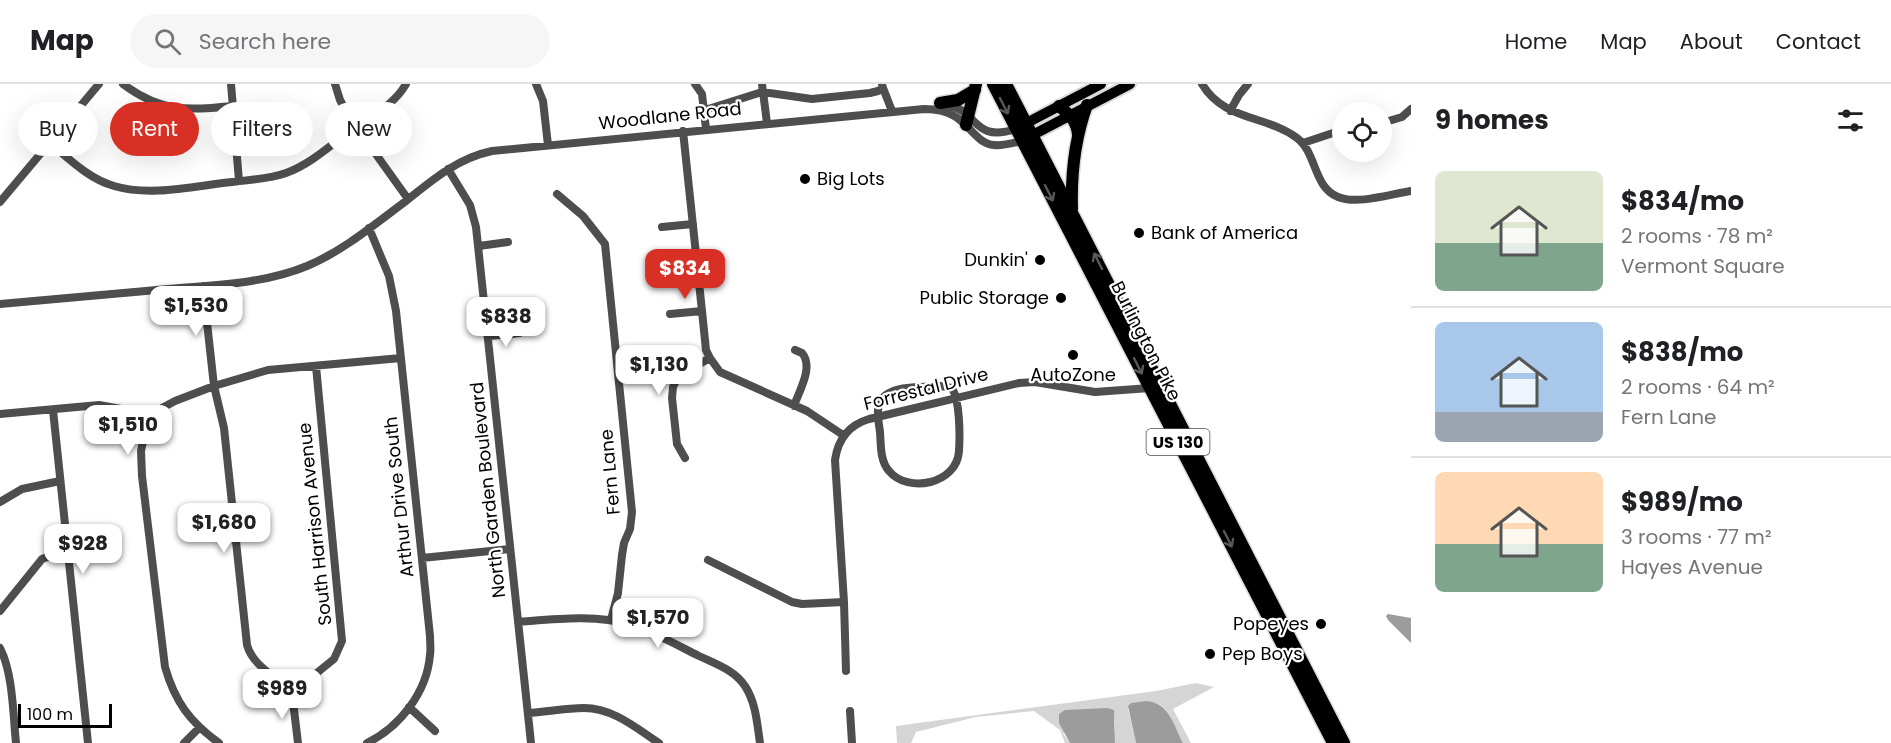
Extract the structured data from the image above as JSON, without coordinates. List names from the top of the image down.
{
  "streets": {
    "highway": ["Burlington Pike", "US 130"],
    "street": [
      "Woodlane Road",
      "Forrestal Drive",
      "Fern Lane",
      "North Garden Boulevard",
      "Arthur Drive South",
      "South Harrison Avenue"
    ]
  },
  "crossings": [
    ["Woodlane Road", "Burlington Pike"],
    ["Woodlane Road", "North Garden Boulevard"],
    ["Woodlane Road", "Arthur Drive South"],
    ["Burlington Pike", "Forrestal Drive"]
  ],
  "places": [
    "Big Lots",
    "Bank of America",
    "Dunkin'",
    "Public Storage",
    "AutoZone",
    "Popeyes",
    "Pep Boys"
  ],
  "scale_bar": "100 m",
  "page": {
    "header": "Map",
    "search": "Search here",
    "nav": [
      "Home",
      "Map",
      "About",
      "Contact"
    ],
    "heading": "9 homes",
    "chip": [
      "Buy",
      "Rent",
      "Filters",
      "New"
    ],
    "list": [
      {
        "name": "$834/mo",
        "note": "2 rooms · 78 m² · Vermont Square"
      },
      {
        "name": "$838/mo",
        "note": "2 rooms · 64 m² · Fern Lane"
      },
      {
        "name": "$989/mo",
        "note": "3 rooms · 77 m² · Hayes Avenue"
      }
    ],
    "price": [
      "$834",
      "$1,530",
      "$838",
      "$1,130",
      "$1,510",
      "$1,680",
      "$928",
      "$1,570",
      "$989"
    ],
    "scale": "100 m"
  }
}
